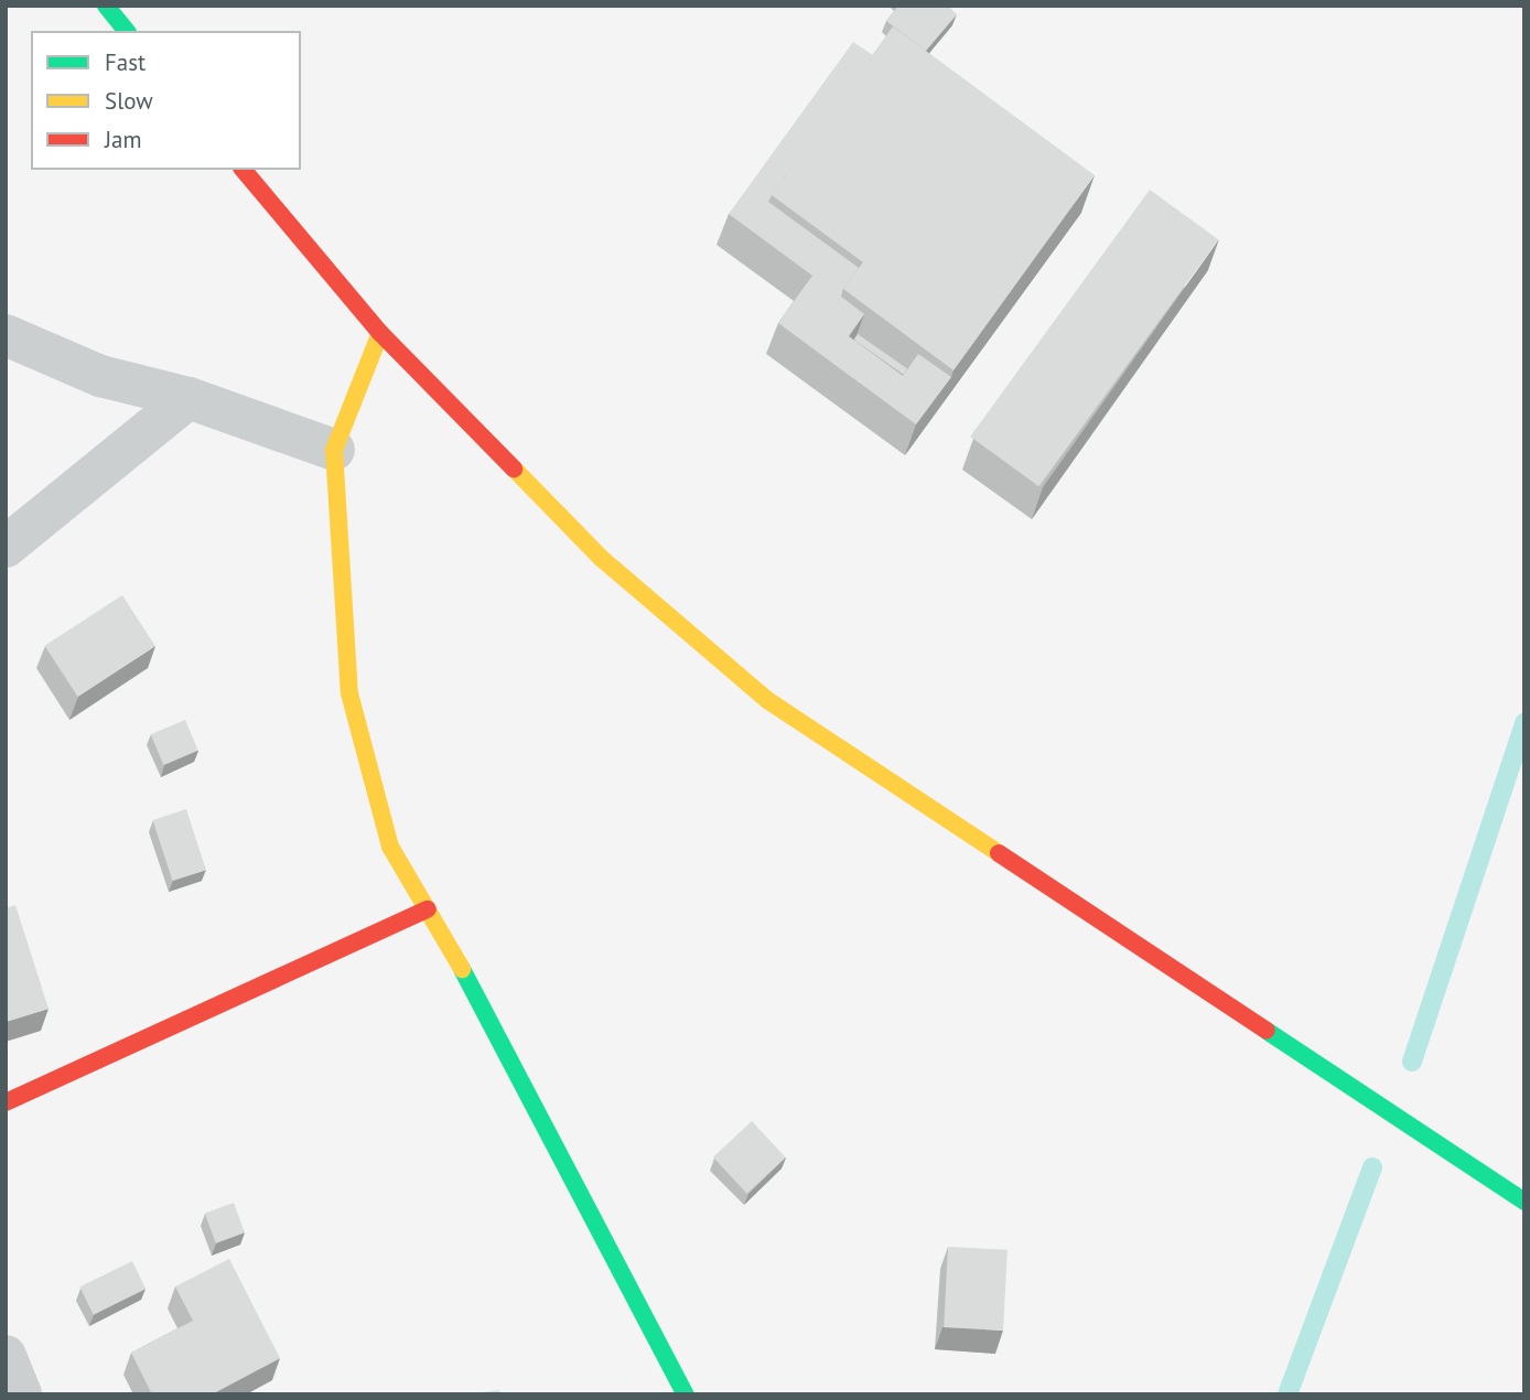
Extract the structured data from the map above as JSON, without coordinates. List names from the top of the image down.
{
  "legend": ["Fast", "Slow", "Jam"]
}
